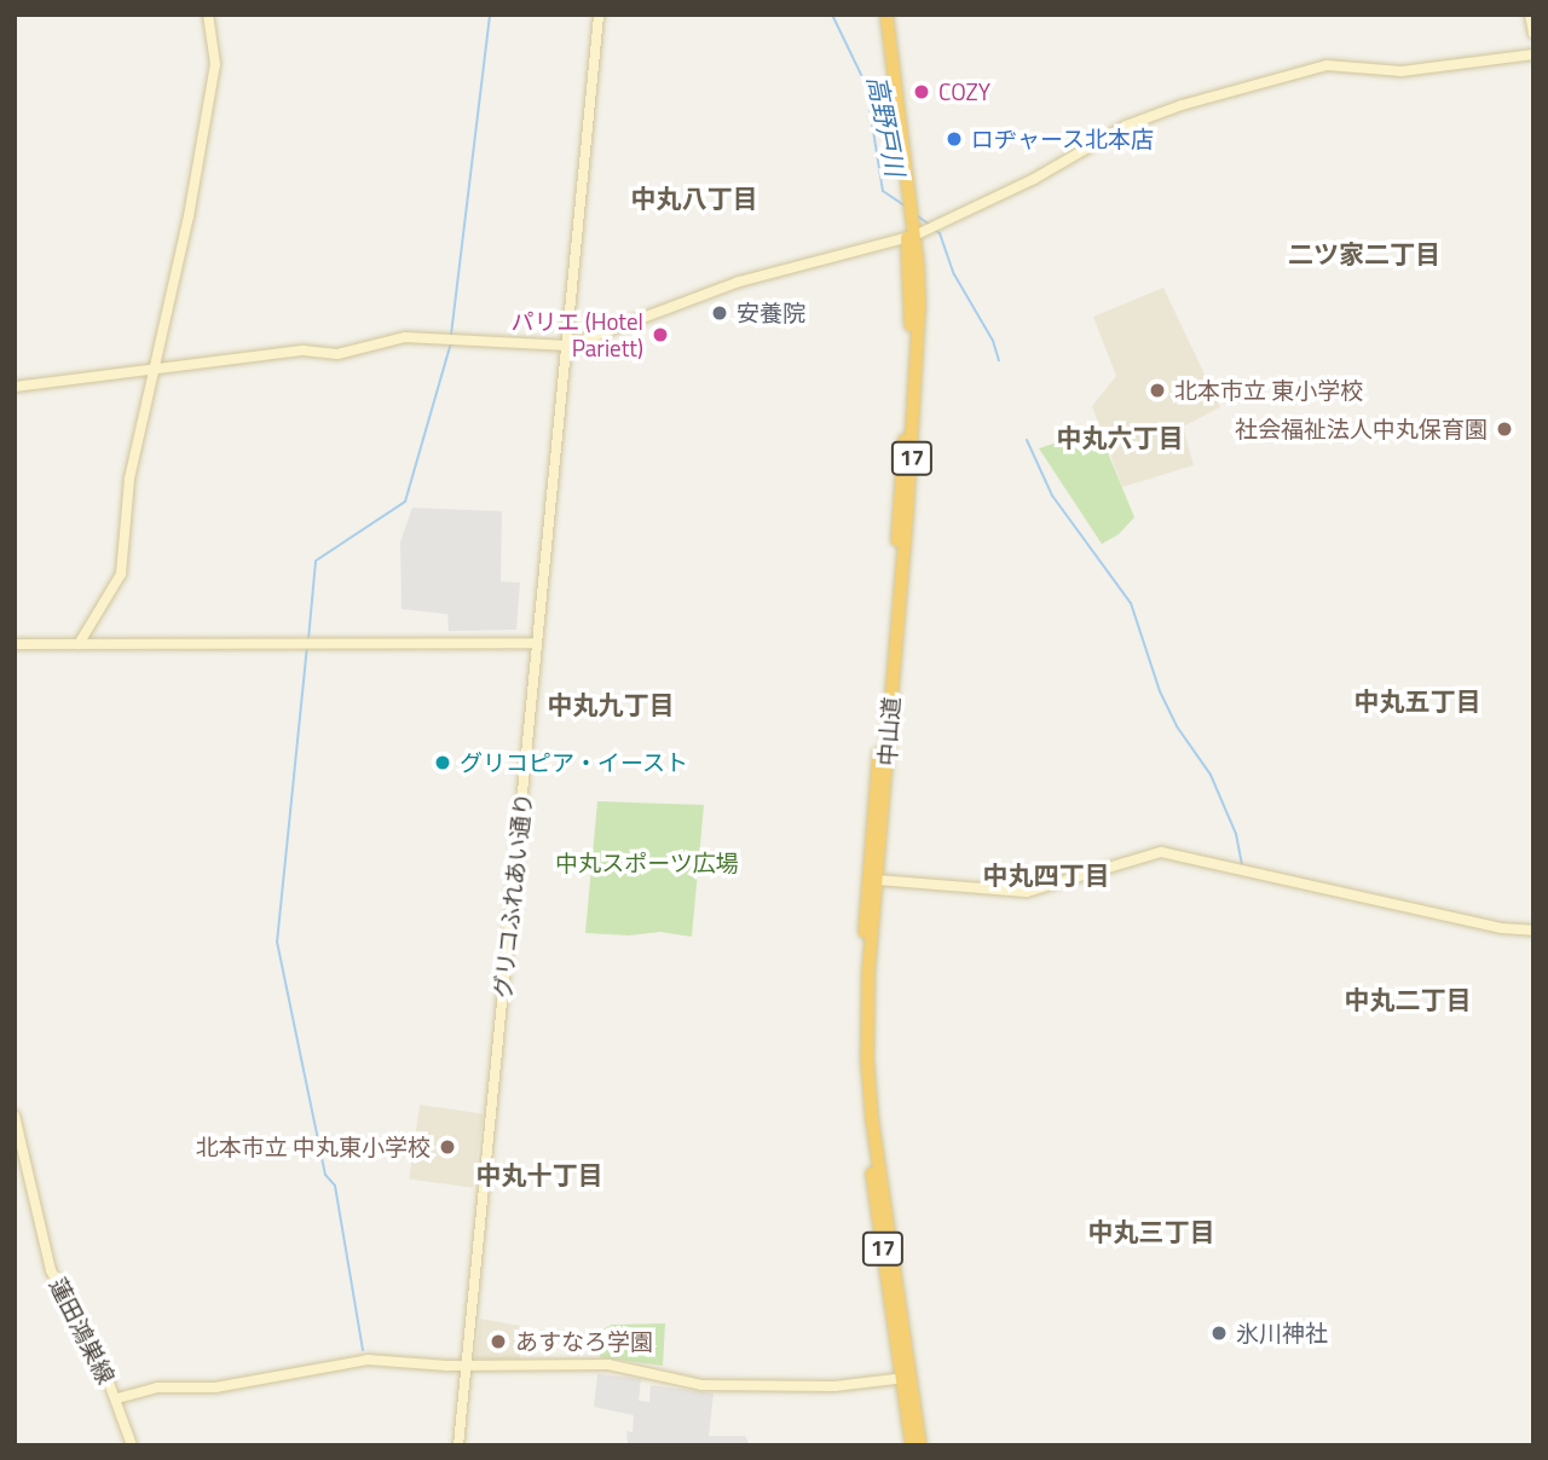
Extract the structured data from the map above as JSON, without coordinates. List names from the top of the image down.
{
  "streets": {
    "highway": ["17", "中山道"],
    "street": ["グリコふれあい通り", "蓮田鴻巣線"]
  },
  "districts": [
    "中丸八丁目",
    "二ツ家二丁目",
    "中丸六丁目",
    "中丸五丁目",
    "中丸九丁目",
    "中丸四丁目",
    "中丸二丁目",
    "中丸十丁目",
    "中丸三丁目"
  ],
  "water": ["高野戸川"],
  "parks": ["中丸スポーツ広場"],
  "places": [
    "COZY",
    "ロヂャース北本店",
    "安養院",
    "パリエ (Hotel Pariett)",
    "北本市立 東小学校",
    "社会福祉法人中丸保育園",
    "グリコピア・イースト",
    "北本市立 中丸東小学校",
    "氷川神社",
    "あすなろ学園"
  ]
}
